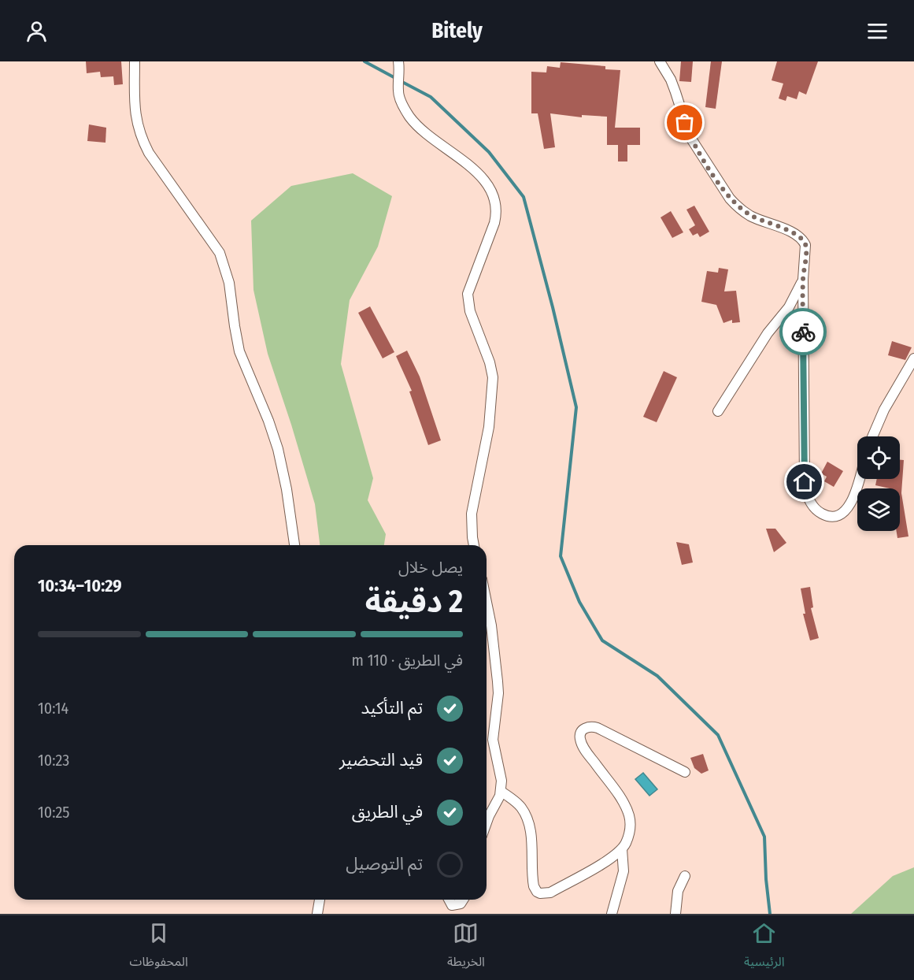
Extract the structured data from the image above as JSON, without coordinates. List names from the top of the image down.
{
  "page": {
    "header": "Bitely",
    "heading": ["2 دقيقة", "يصل خلال", "10:29–10:34"],
    "bar": "في الطريق · 110 m",
    "list": [
      ["تم التأكيد", "10:14"],
      ["قيد التحضير", "10:23"],
      ["في الطريق", "10:25"],
      "تم التوصيل"
    ],
    "tabs": ["الرئيسية", "الخريطة", "المحفوظات"]
  }
}
